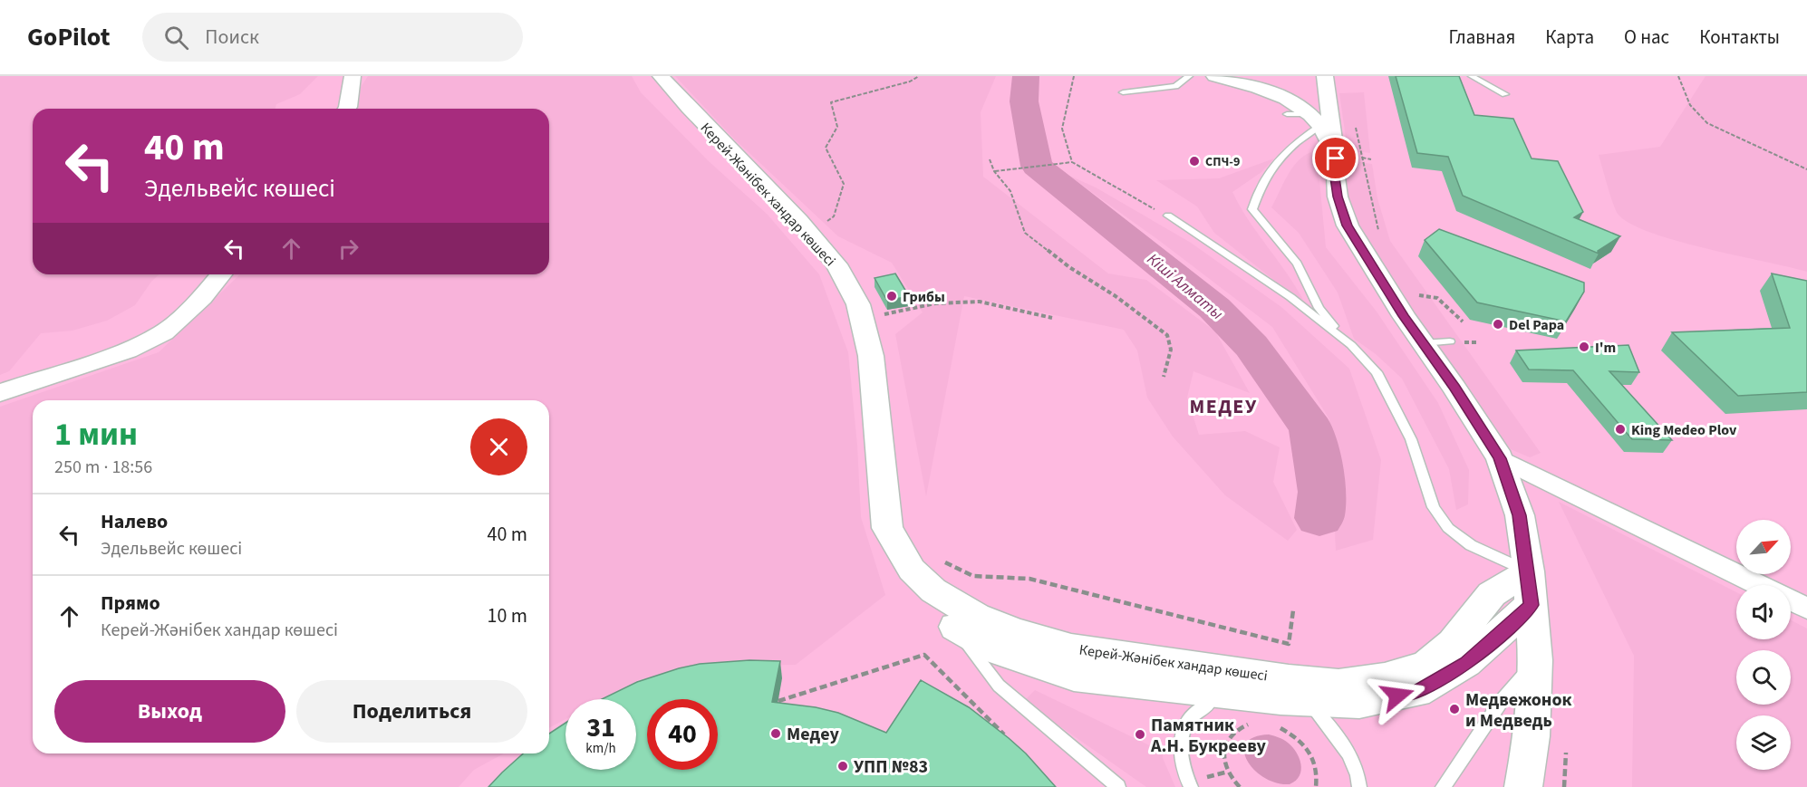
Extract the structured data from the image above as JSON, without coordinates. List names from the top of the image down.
{
  "streets": {
    "street": ["Керей-Жәнібек хандар көшесі"]
  },
  "districts": ["МЕДЕУ"],
  "water": ["Кіші Алматы"],
  "places": [
    "СПЧ-9",
    "Грибы",
    "Del Papa",
    "I'm",
    "King Medeo Plov",
    "Медвежонок и Медведь",
    "Медеу",
    "Памятник А.Н. Букрееву",
    "УПП №83"
  ],
  "north": "top right",
  "page": {
    "header": "GoPilot",
    "search": "Поиск",
    "nav": [
      "Главная",
      "Карта",
      "О нас",
      "Контакты"
    ],
    "turn": ["40 m", "Эдельвейс көшесі"],
    "heading": ["1 мин", "250 m · 18:56"],
    "list": [
      {
        "name": "Налево",
        "note": "Эдельвейс көшесі",
        "value": "40 m"
      },
      {
        "name": "Прямо",
        "note": "Керей-Жәнібек хандар көшесі",
        "value": "10 m"
      }
    ],
    "buttons": ["Выход", "Поделиться"],
    "speed": "31 km/h",
    "limit": "40"
  }
}
